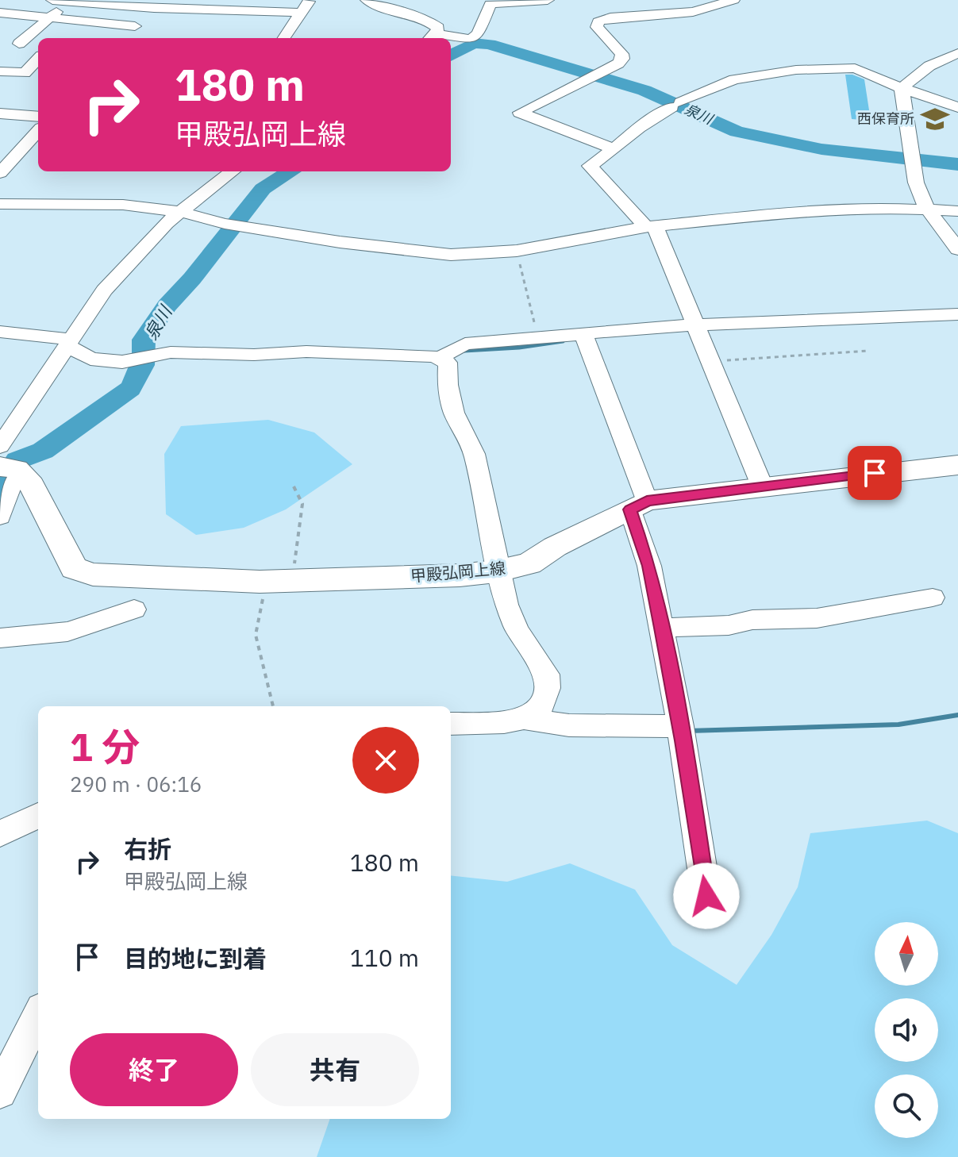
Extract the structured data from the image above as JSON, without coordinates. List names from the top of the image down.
{
  "streets": {
    "main road": ["甲殿弘岡上線"]
  },
  "water": ["泉川"],
  "places": {
    "school or university": ["西保育所"]
  },
  "north": "top",
  "page": {
    "turn": ["180 m", "甲殿弘岡上線"],
    "heading": ["1 分", "290 m · 06:16"],
    "list": [
      {
        "name": "右折",
        "note": "甲殿弘岡上線",
        "value": "180 m"
      },
      {
        "name": "目的地に到着",
        "value": "110 m"
      }
    ],
    "buttons": ["終了", "共有"]
  }
}
